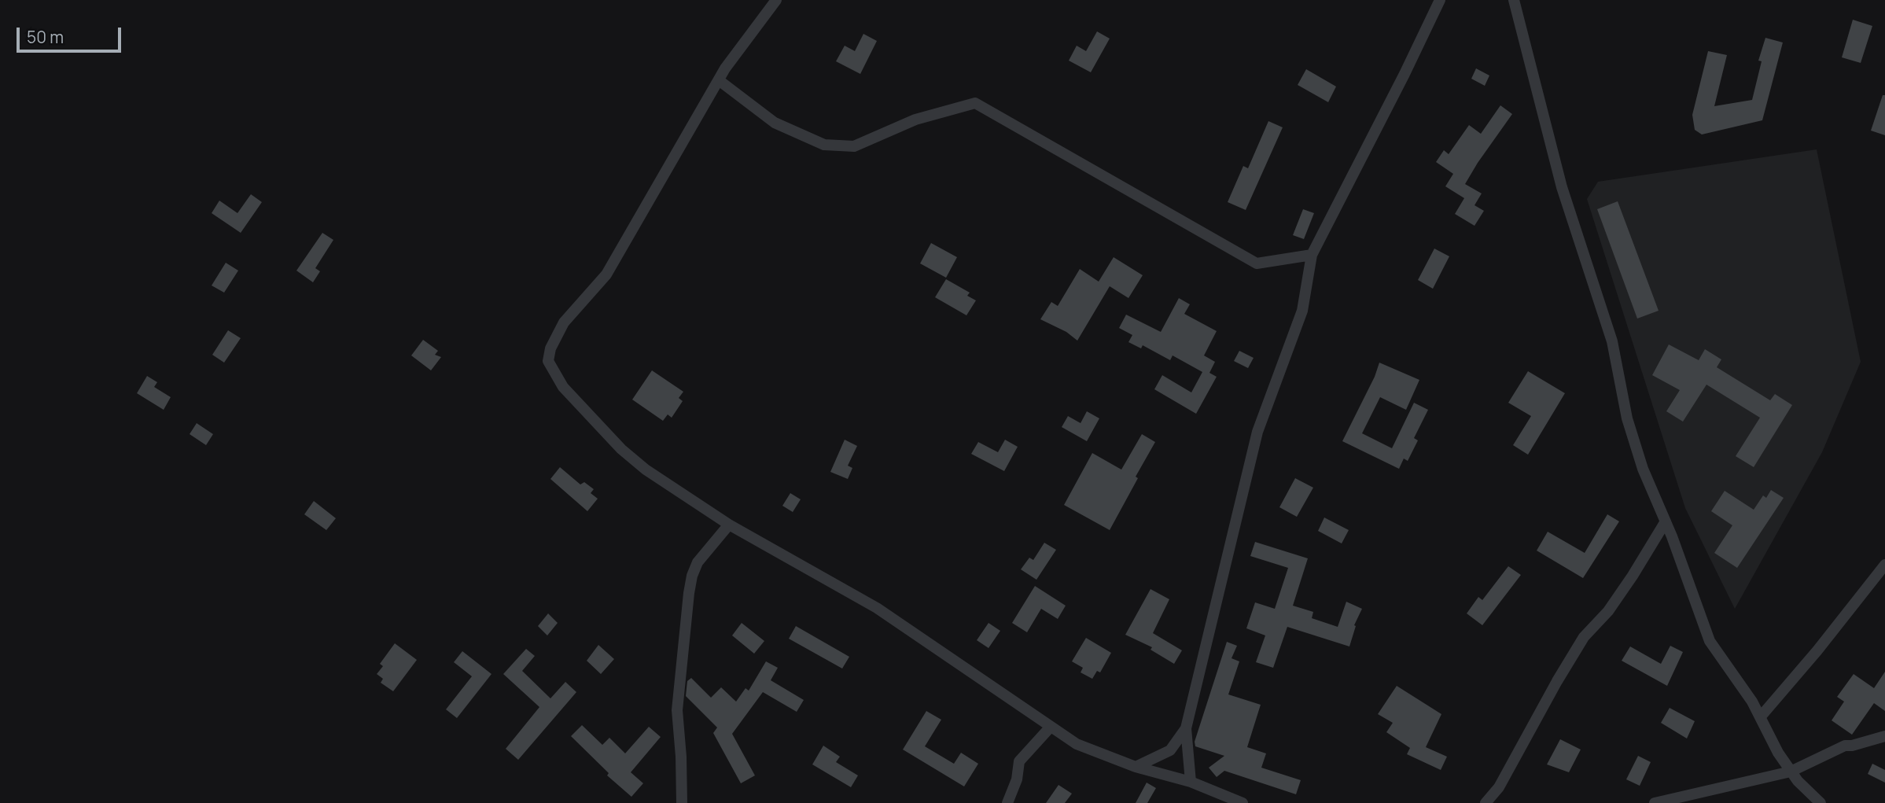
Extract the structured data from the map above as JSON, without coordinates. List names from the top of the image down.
{
  "scale_bar": "50 m"
}
